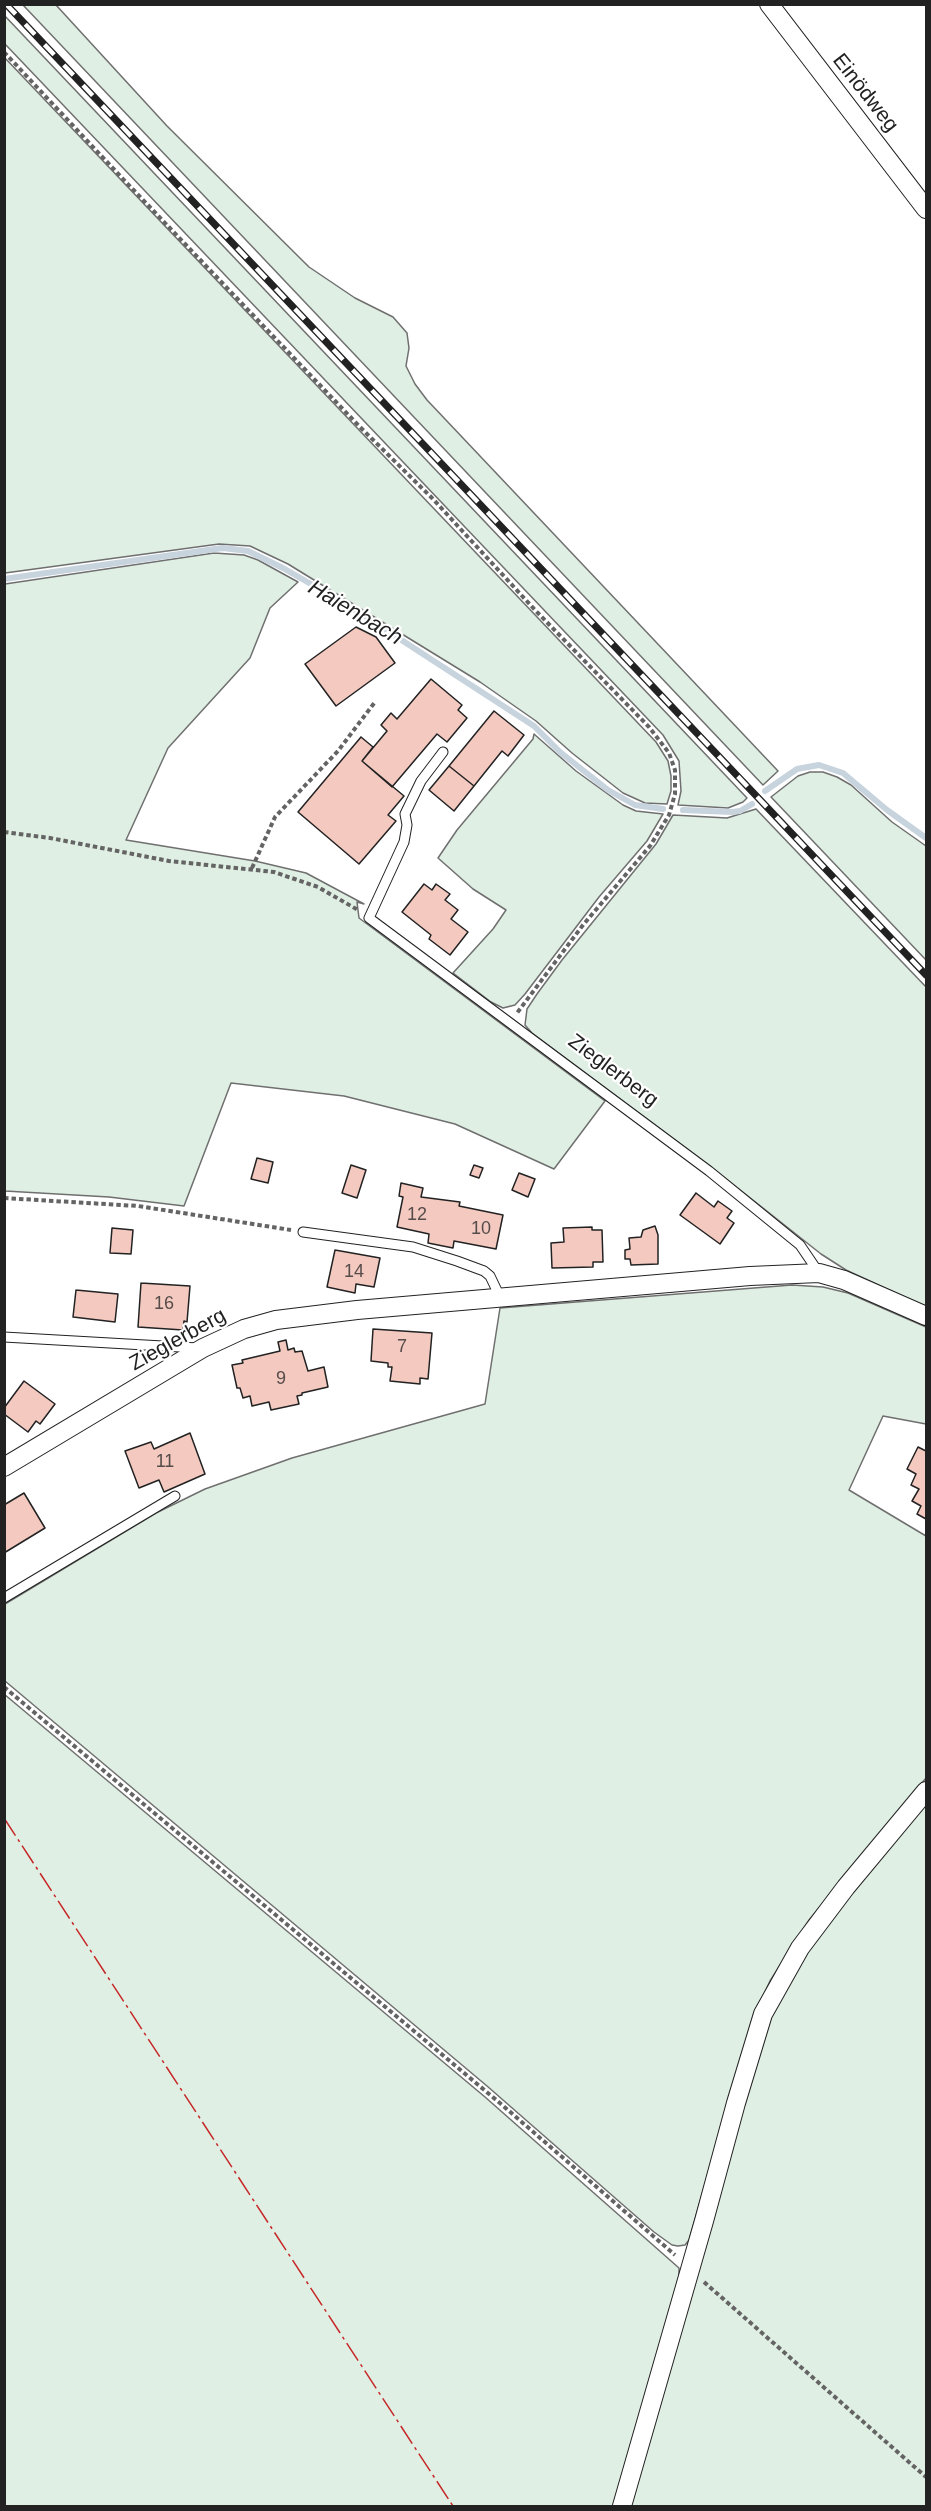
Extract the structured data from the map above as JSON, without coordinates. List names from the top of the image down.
{
  "streets": {
    "street": ["Einödweg", "Zieglerberg"]
  },
  "water": ["Haienbach"],
  "house_numbers": [
    "12",
    "10",
    "14",
    "16",
    "7",
    "9",
    "11"
  ]
}
